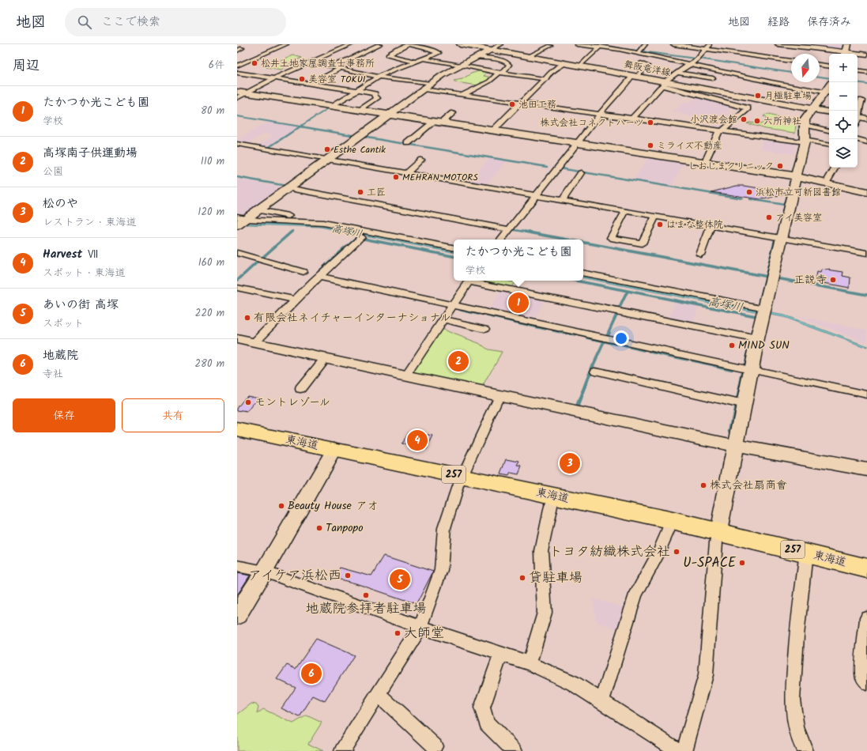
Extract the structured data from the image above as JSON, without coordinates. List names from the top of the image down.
{
  "streets": {
    "highway": ["東海道", "257"],
    "street": ["舞阪竜洋線"]
  },
  "water": ["高塚川"],
  "places": [
    "松井土地家屋調査士事務所",
    "美容室 TOKUI",
    "月極駐車場",
    "池田工務",
    "小沢渡会館",
    "六所神社",
    "株式会社コネクトハーツ",
    "ミライズ不動産",
    "Esthe Cantik",
    "しおじまクリニック",
    "MEHRAN MOTORS",
    "工匠",
    "浜松市立可新図書館",
    "アイ美容室",
    "はまな整体院",
    "正説寺",
    "有限会社ネイチャーインターナショナル",
    "MIND SUN",
    "モントレゾール",
    "株式会社扇商會",
    "Beauty House アオ",
    "Tanpopo",
    "トヨタ紡織株式会社",
    "U-SPACE",
    "アイケア浜松西",
    "貸駐車場",
    "地蔵院参拝者駐車場",
    "大師堂"
  ],
  "north": "bottom",
  "page": {
    "header": "地図",
    "search": "ここで検索",
    "nav": ["地図", "経路", "保存済み"],
    "heading": ["周辺", "6件"],
    "map_buttons": ["+", "−"],
    "list": [
      {
        "mark": "1",
        "name": "たかつか光こども園",
        "note": "学校",
        "value": "80 m"
      },
      {
        "mark": "2",
        "name": "高塚南子供運動場",
        "note": "公園",
        "value": "110 m"
      },
      {
        "mark": "3",
        "name": "松のや",
        "note": "レストラン · 東海道",
        "value": "120 m"
      },
      {
        "mark": "4",
        "name": "Harvest Ⅶ",
        "note": "スポット · 東海道",
        "value": "160 m"
      },
      {
        "mark": "5",
        "name": "あいの街 高塚",
        "note": "スポット",
        "value": "220 m"
      },
      {
        "mark": "6",
        "name": "地蔵院",
        "note": "寺社",
        "value": "280 m"
      }
    ],
    "popup": ["たかつか光こども園", "学校"],
    "pins": [
      "1",
      "2",
      "4",
      "3",
      "5",
      "6"
    ],
    "buttons": ["保存", "共有"]
  }
}
